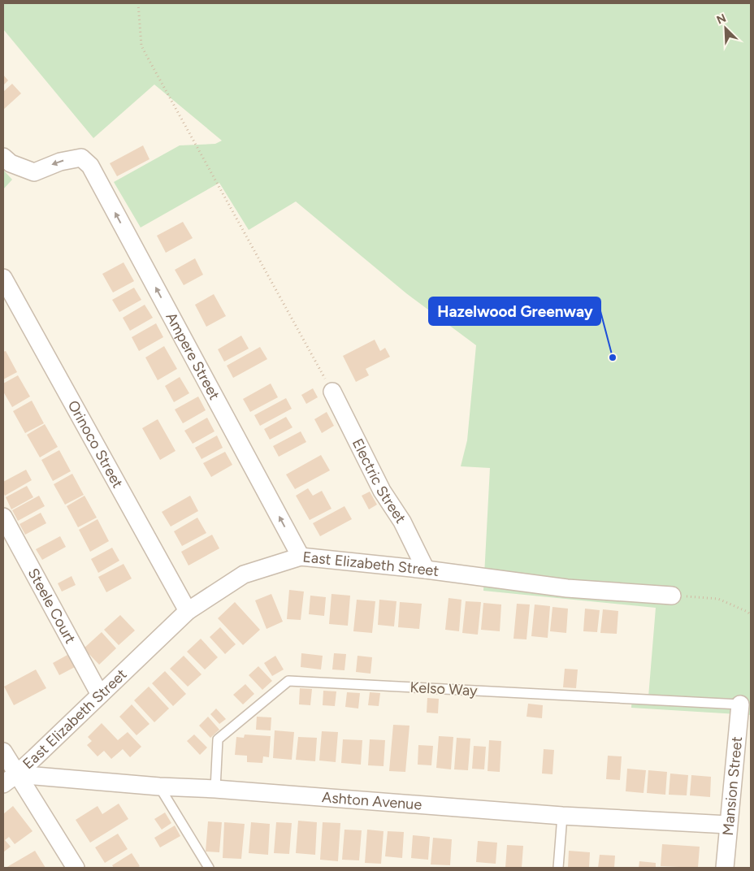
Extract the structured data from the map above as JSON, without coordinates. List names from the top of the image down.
{
  "streets": {
    "street": [
      "Ampere Street",
      "Orinoco Street",
      "Electric Street",
      "East Elizabeth Street",
      "Steele Court",
      "Mansion Street",
      "Ashton Avenue"
    ],
    "lane": ["Kelso Way"]
  },
  "crossings": [
    ["Ampere Street", "East Elizabeth Street"],
    ["Orinoco Street", "East Elizabeth Street"],
    ["Electric Street", "East Elizabeth Street"],
    ["East Elizabeth Street", "Steele Court"],
    ["East Elizabeth Street", "Ashton Avenue"],
    ["Kelso Way", "Mansion Street"],
    ["Kelso Way", "Ashton Avenue"],
    ["Mansion Street", "Ashton Avenue"]
  ],
  "one_way": ["Ampere Street"],
  "places": ["Hazelwood Greenway"],
  "north": "top left"
}
